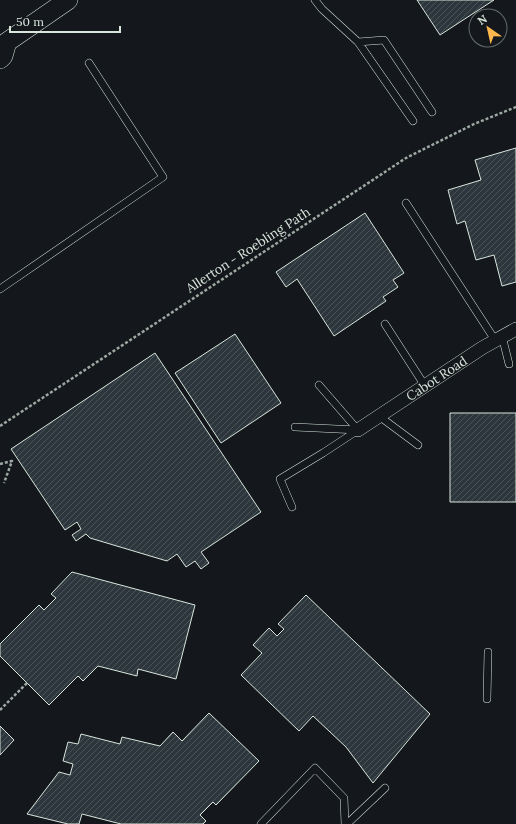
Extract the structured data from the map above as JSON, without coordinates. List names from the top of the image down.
{
  "streets": {
    "street": ["Cabot Road"],
    "path": ["Allerton - Roebling Path"]
  },
  "scale_bar": "50 m",
  "north": "top left"
}
